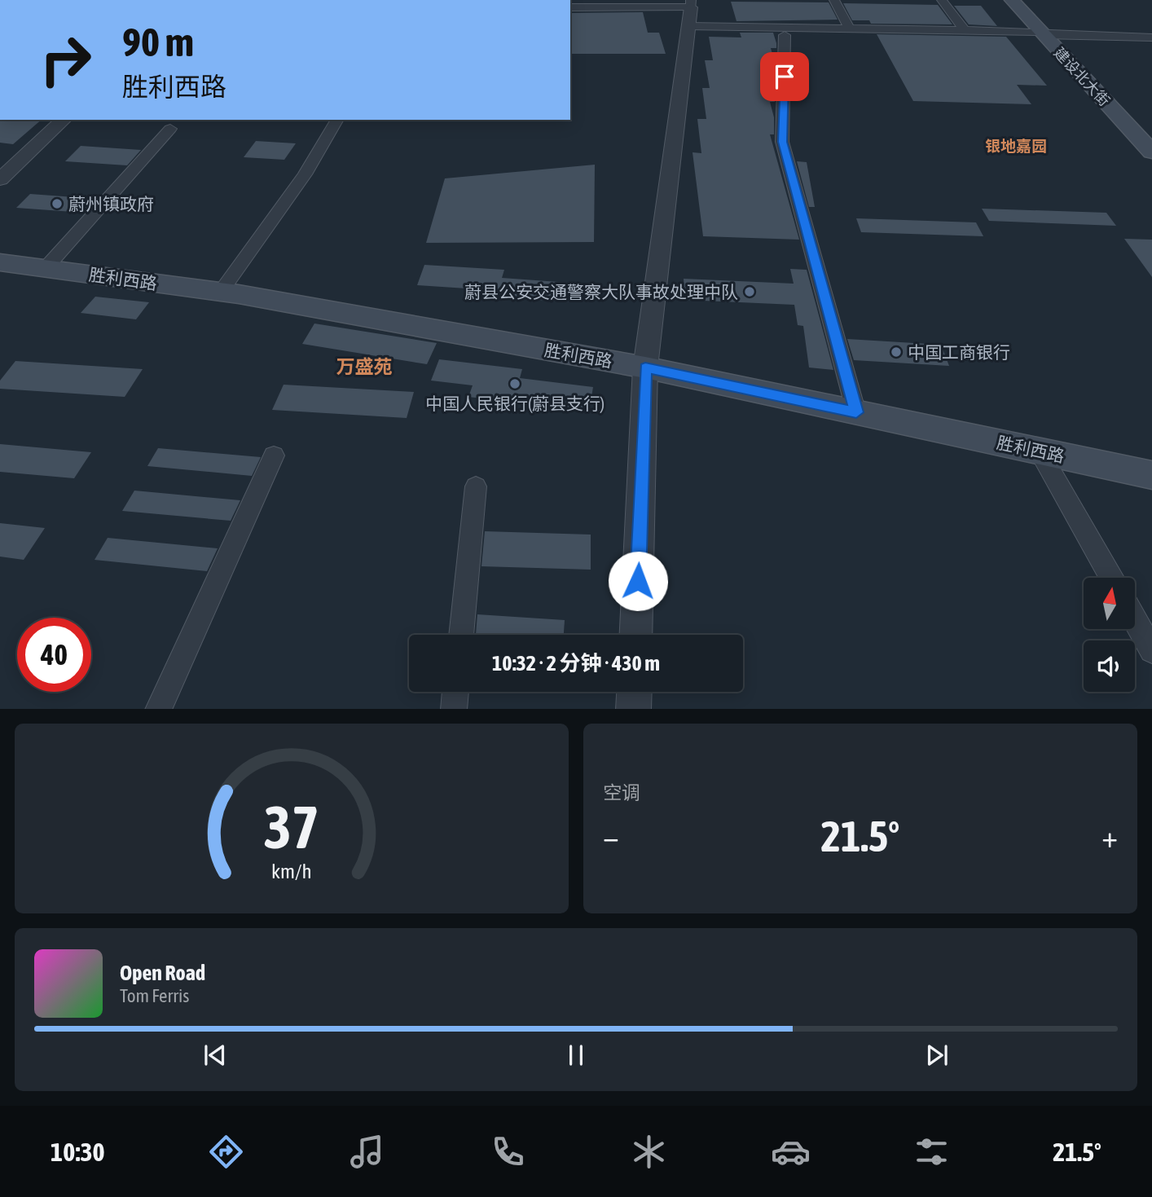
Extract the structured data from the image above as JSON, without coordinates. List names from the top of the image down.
{
  "streets": {
    "main road": ["建设北大街", "胜利西路"]
  },
  "districts": ["银地嘉园", "万盛苑"],
  "places": [
    "蔚州镇政府",
    "蔚县公安交通警察大队事故处理中队",
    "中国工商银行",
    "中国人民银行(蔚县支行)"
  ],
  "north": "top",
  "page": {
    "turn": ["90 m", "胜利西路"],
    "limit": "40",
    "trip": "10:32 · 2 分钟 · 430 m",
    "tile": "空调",
    "heat": ["−", "21.5°", "+"],
    "song": ["Open Road", "Tom Ferris"],
    "tabs": ["10:30", "21.5°"],
    "gauge": ["37", "km/h"]
  }
}
